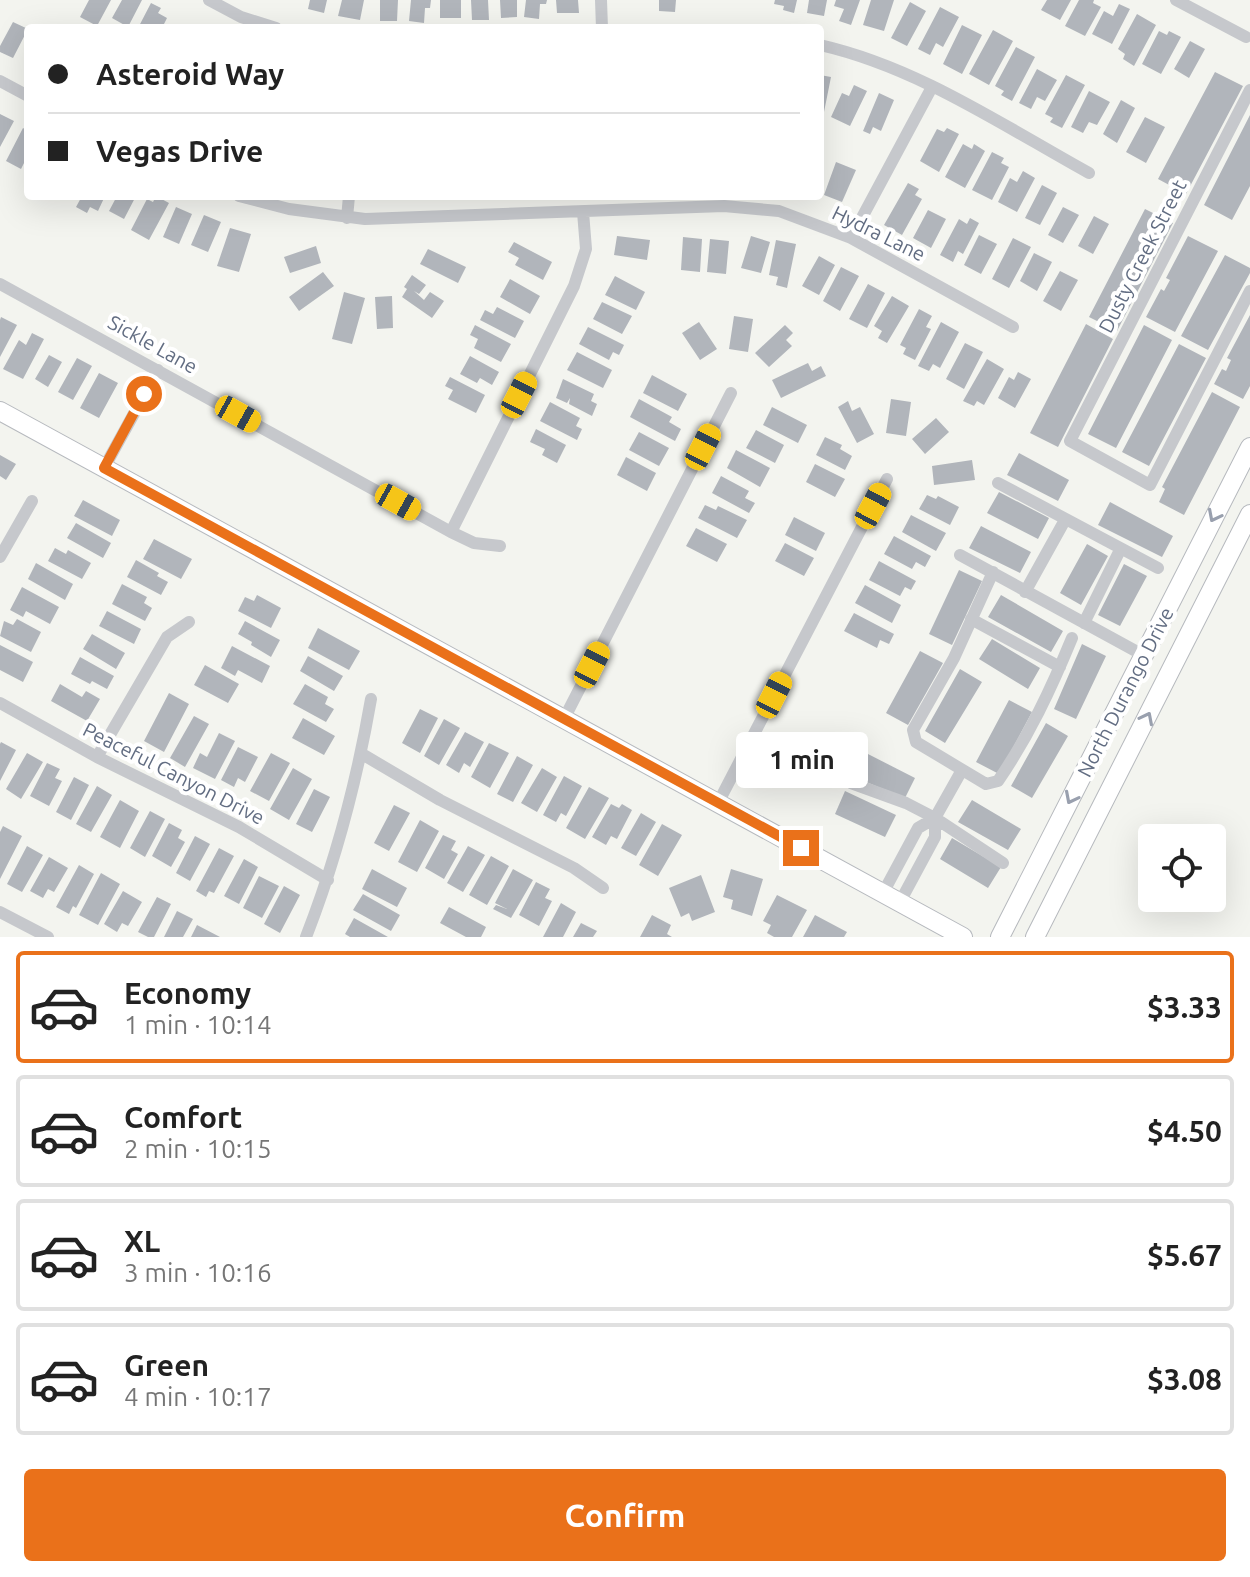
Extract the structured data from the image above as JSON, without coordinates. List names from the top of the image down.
{
  "streets": {
    "main road": ["North Durango Drive"],
    "street": [
      "Hydra Lane",
      "Dusty Creek Street",
      "Sickle Lane",
      "Peaceful Canyon Drive"
    ]
  },
  "page": {
    "banner": ["Asteroid Way", "Vegas Drive"],
    "bubble": "1 min",
    "list": [
      {
        "name": "Economy",
        "note": "1 min · 10:14",
        "value": "$3.33"
      },
      {
        "name": "Comfort",
        "note": "2 min · 10:15",
        "value": "$4.50"
      },
      {
        "name": "XL",
        "note": "3 min · 10:16",
        "value": "$5.67"
      },
      {
        "name": "Green",
        "note": "4 min · 10:17",
        "value": "$3.08"
      }
    ],
    "buttons": "Confirm"
  }
}
